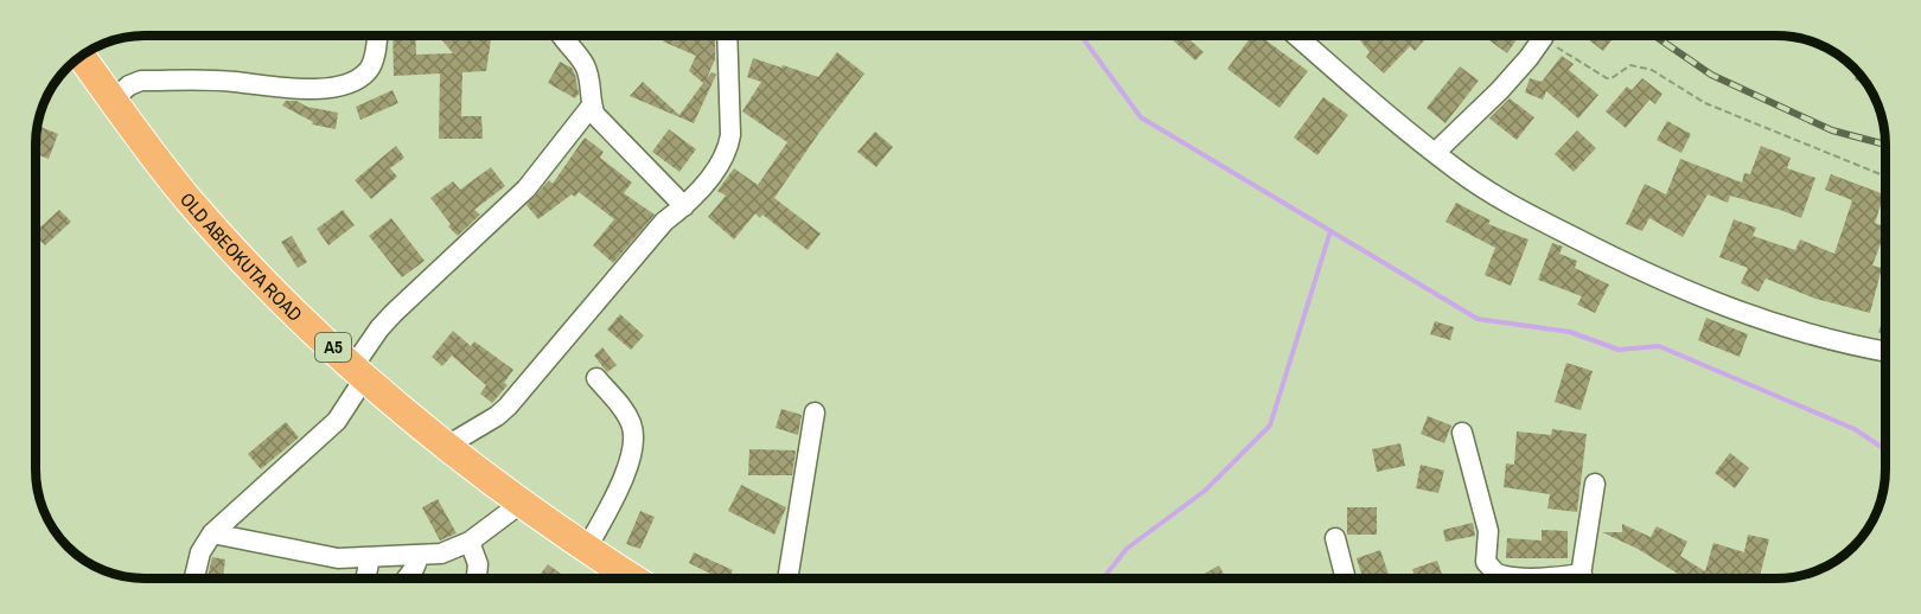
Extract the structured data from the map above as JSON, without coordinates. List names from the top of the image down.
{
  "streets": {
    "highway": ["OLD ABEOKUTA ROAD", "A5"]
  }
}
